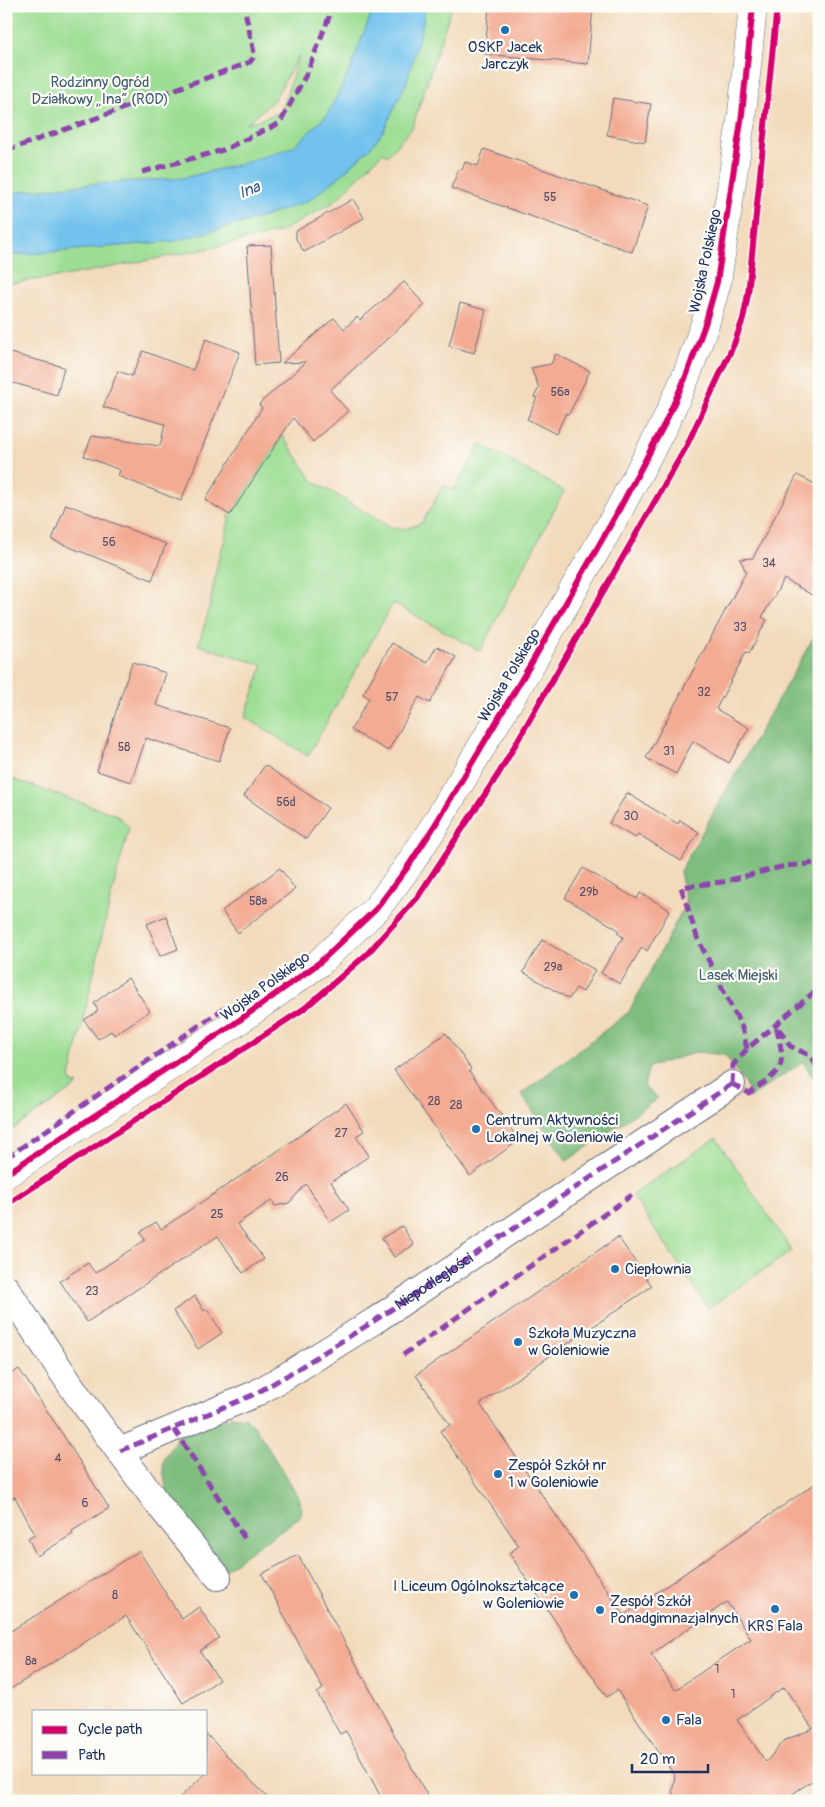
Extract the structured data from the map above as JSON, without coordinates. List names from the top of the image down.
{
  "streets": {
    "street": ["Wojska Polskiego", "Niepodległości"]
  },
  "water": ["Ina"],
  "parks": ["Rodzinny Ogród Działkowy „Ina“ (ROD)", "Lasek Miejski"],
  "places": [
    "OSKP Jacek Jarczyk",
    "Centrum Aktywności Lokalnej w Goleniowie",
    "Ciepłownia",
    "Szkoła Muzyczna w Goleniowie",
    "Zespół Szkół nr 1 w Goleniowie",
    "I Liceum Ogólnokształcące w Goleniowie",
    "KRS Fala",
    "Zespół Szkół Ponadgimnazjalnych",
    "Fala"
  ],
  "house_numbers": [
    "55",
    "56a",
    "56",
    "34",
    "33",
    "32",
    "57",
    "58",
    "31",
    "56d",
    "30",
    "29b",
    "58a",
    "29a",
    "28",
    "28",
    "27",
    "26",
    "25",
    "23",
    "4",
    "6",
    "8",
    "8a",
    "1",
    "1"
  ],
  "legend": ["Cycle path", "Path"],
  "scale_bar": "20 m"
}
